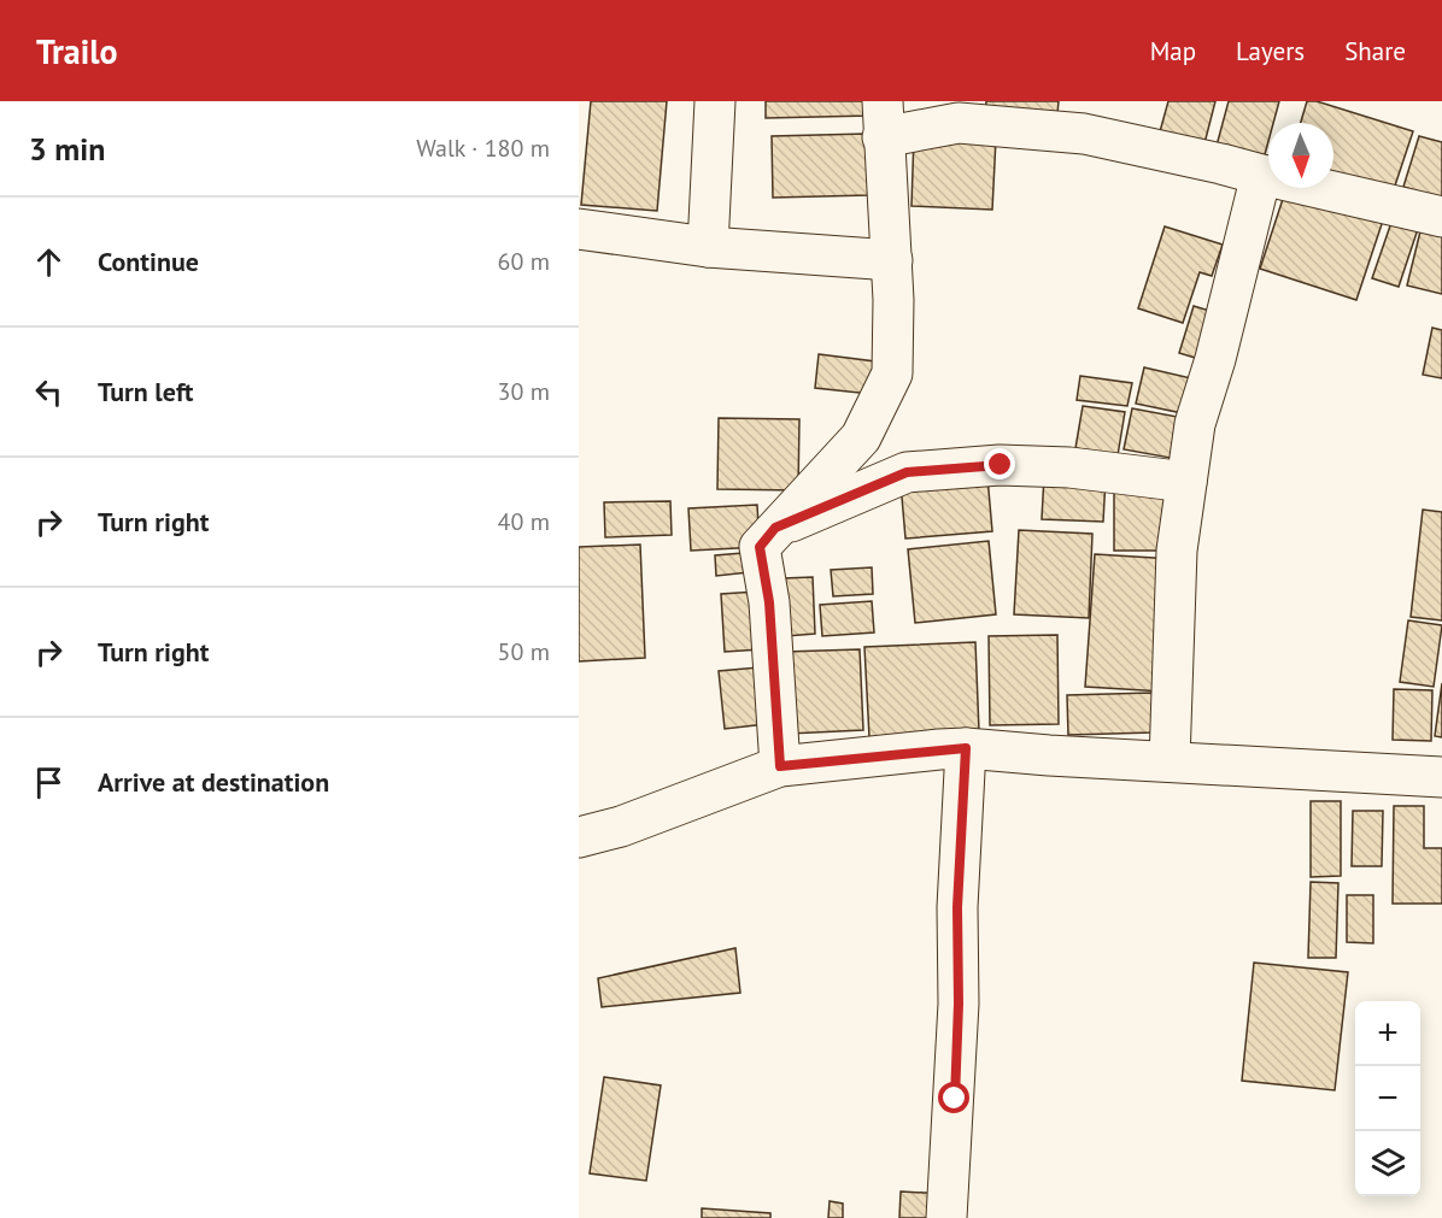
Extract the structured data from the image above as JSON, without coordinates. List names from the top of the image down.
{
  "north": "bottom",
  "page": {
    "header": "Trailo",
    "nav": ["Map", "Layers", "Share"],
    "heading": ["3 min", "Walk · 180 m"],
    "list": [
      ["Continue", "60 m"],
      ["Turn left", "30 m"],
      ["Turn right", "40 m"],
      ["Turn right", "50 m"],
      "Arrive at destination"
    ],
    "map_buttons": ["+", "−"]
  }
}
